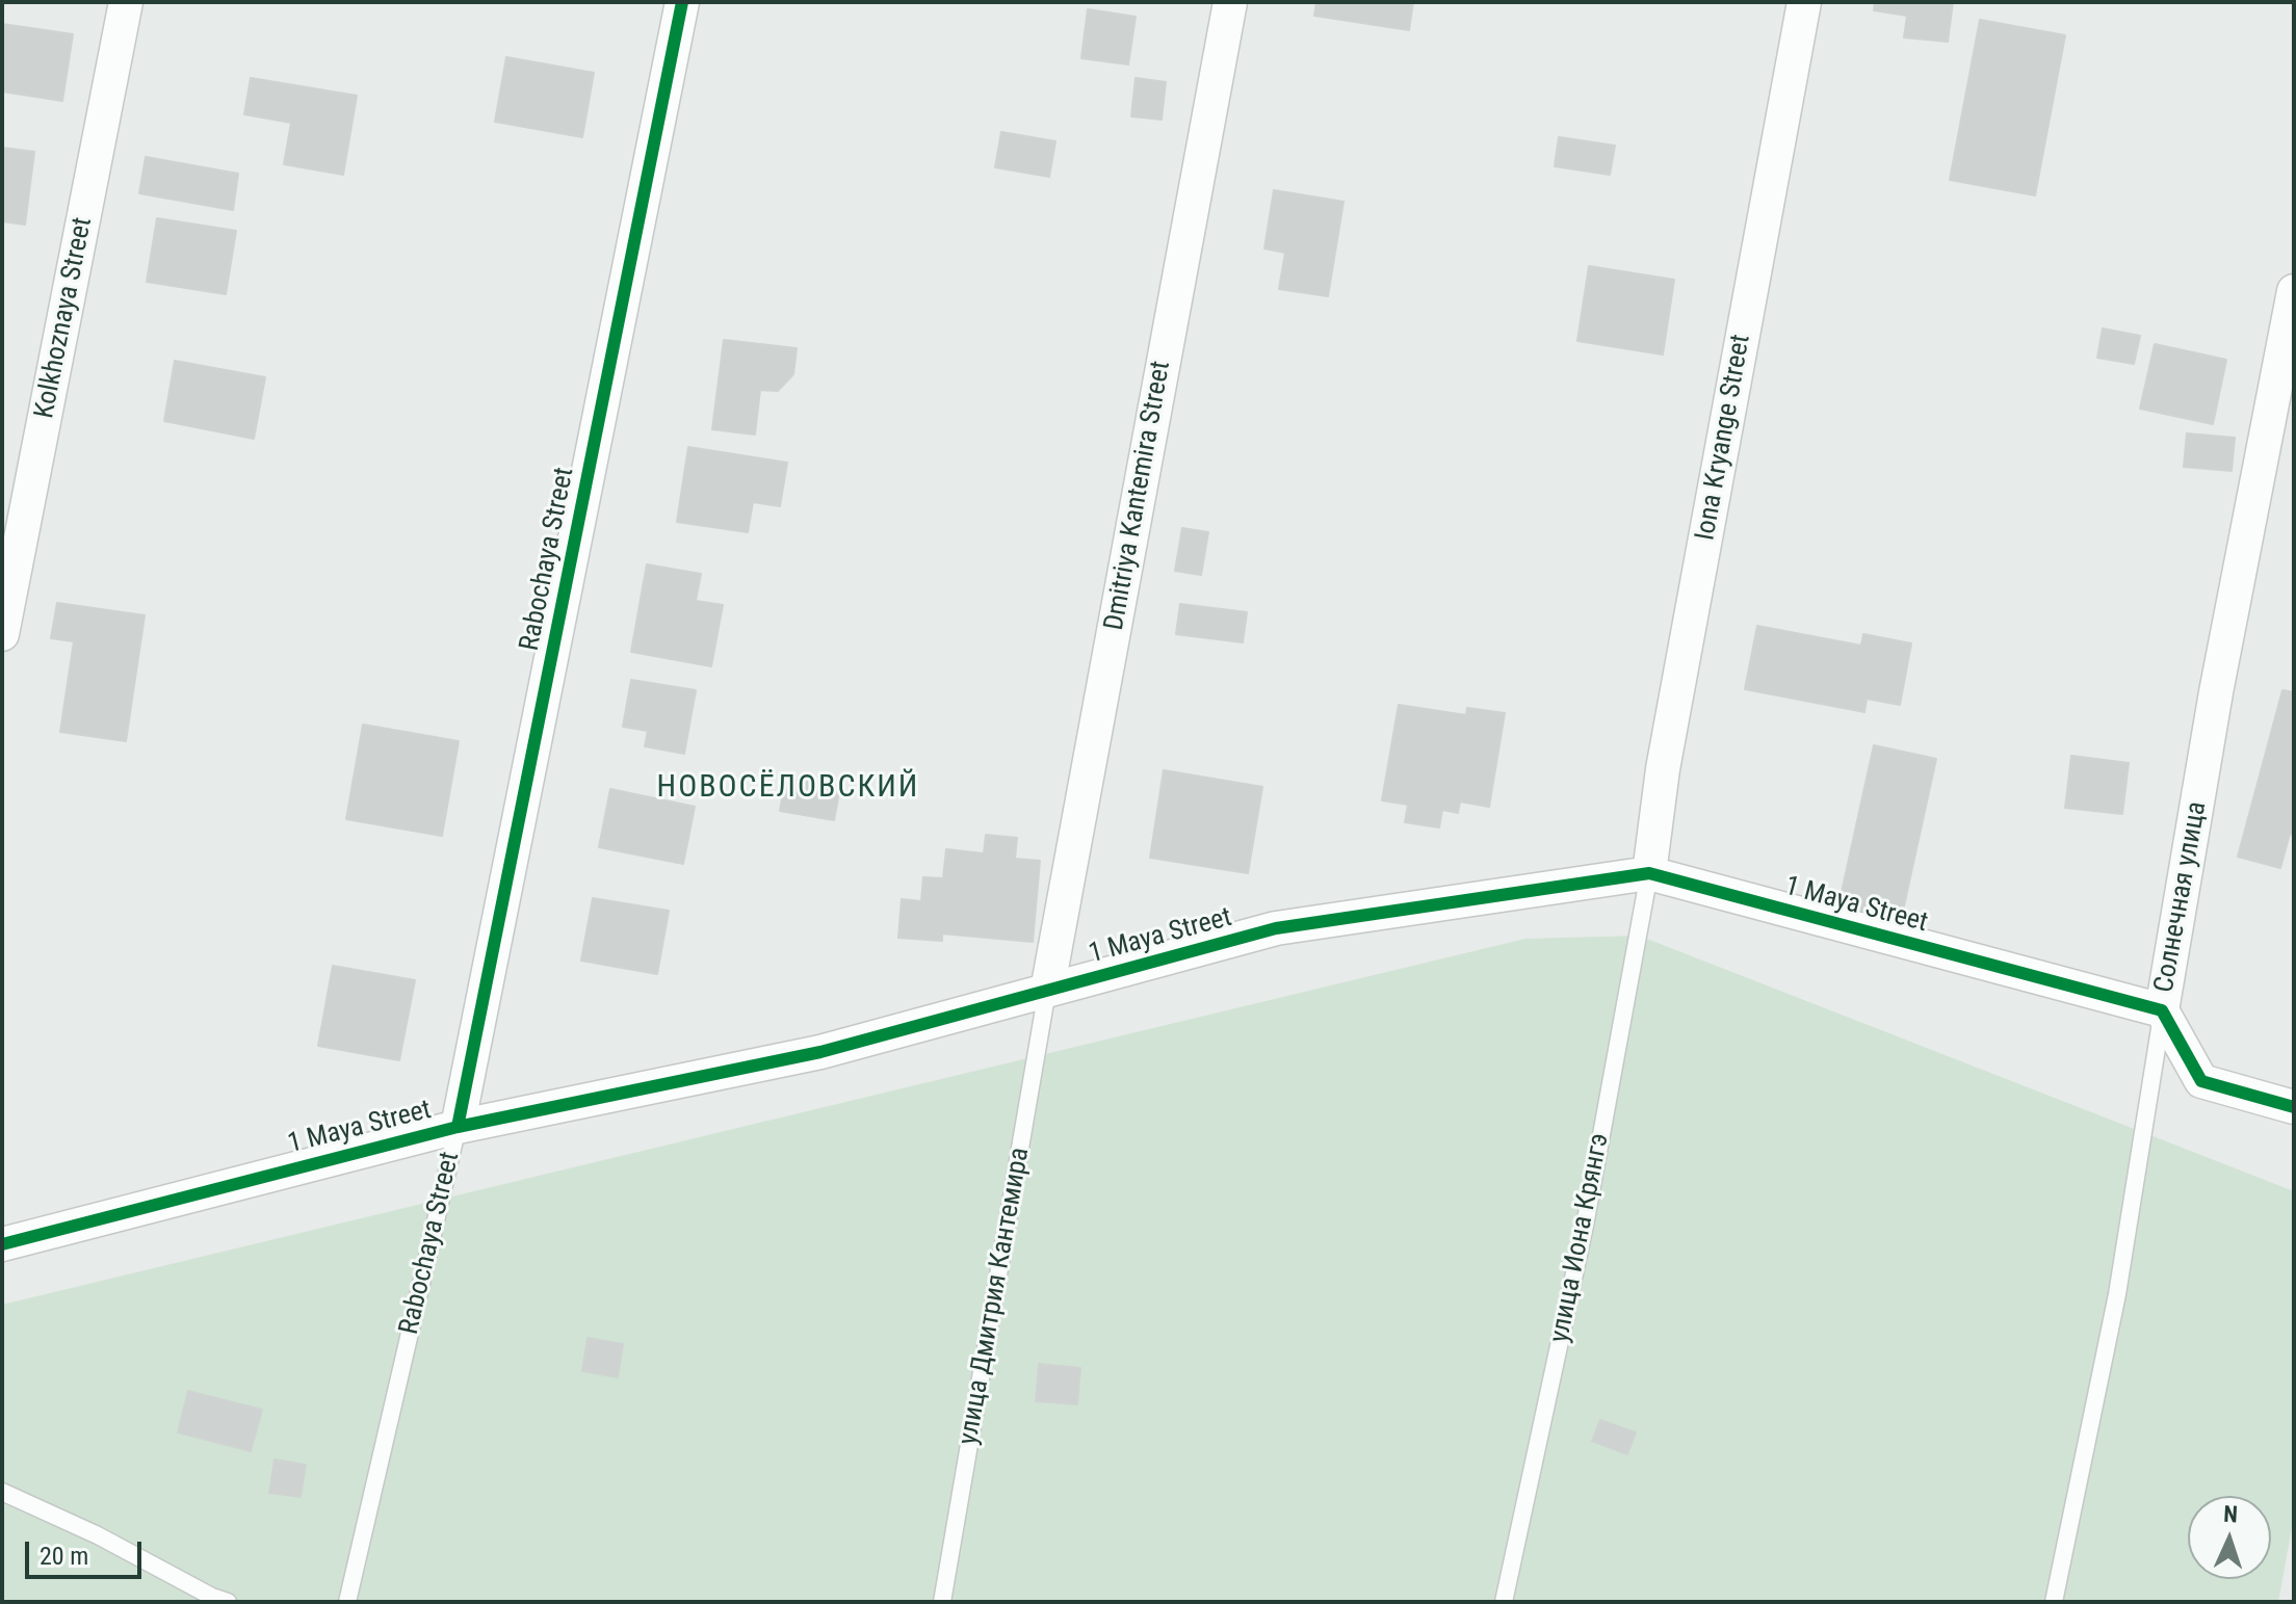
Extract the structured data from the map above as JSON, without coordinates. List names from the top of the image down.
{
  "streets": {
    "street": [
      "Kolkhoznaya Street",
      "Iona Kryange Street",
      "Dmitriya Kantemira Street",
      "Rabochaya Street",
      "Солнечная улица",
      "1 Maya Street"
    ],
    "lane": ["улица Иона Крянгэ", "улица Дмитрия Кантемира"]
  },
  "crossings": [
    ["Iona Kryange Street", "1 Maya Street"],
    ["Iona Kryange Street", "улица Иона Крянгэ"],
    ["Dmitriya Kantemira Street", "1 Maya Street"],
    ["Dmitriya Kantemira Street", "улица Дмитрия Кантемира"],
    ["Rabochaya Street", "1 Maya Street"],
    ["Солнечная улица", "1 Maya Street"],
    ["1 Maya Street", "улица Иона Крянгэ"],
    ["1 Maya Street", "улица Дмитрия Кантемира"]
  ],
  "districts": ["НОВОСЁЛОВСКИЙ"],
  "scale_bar": "20 m",
  "north": "top"
}
